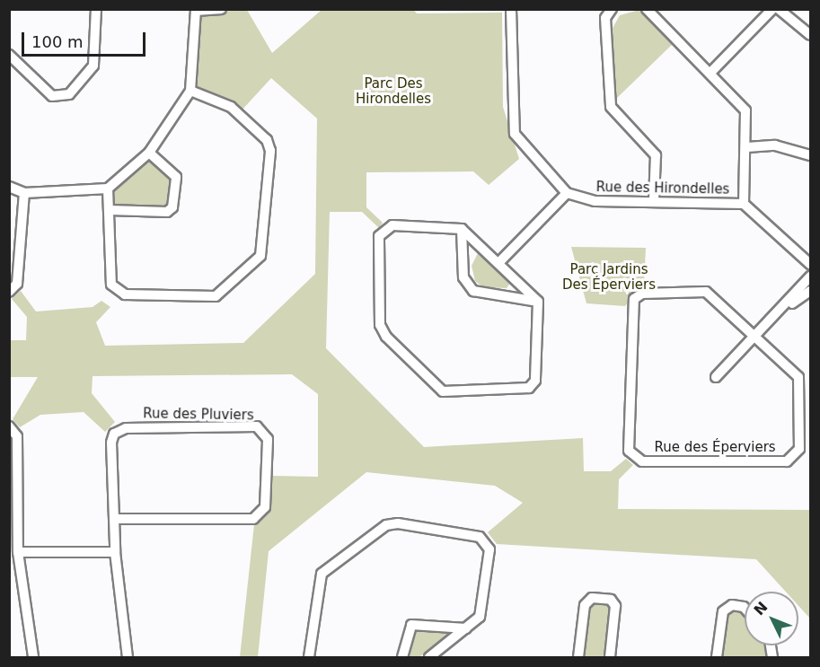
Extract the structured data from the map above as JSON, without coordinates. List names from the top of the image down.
{
  "streets": {
    "street": ["Rue des Hirondelles", "Rue des Pluviers", "Rue des Éperviers"]
  },
  "parks": ["Parc Des Hirondelles", "Parc Jardins Des Éperviers"],
  "scale_bar": "100 m",
  "north": "top left"
}
